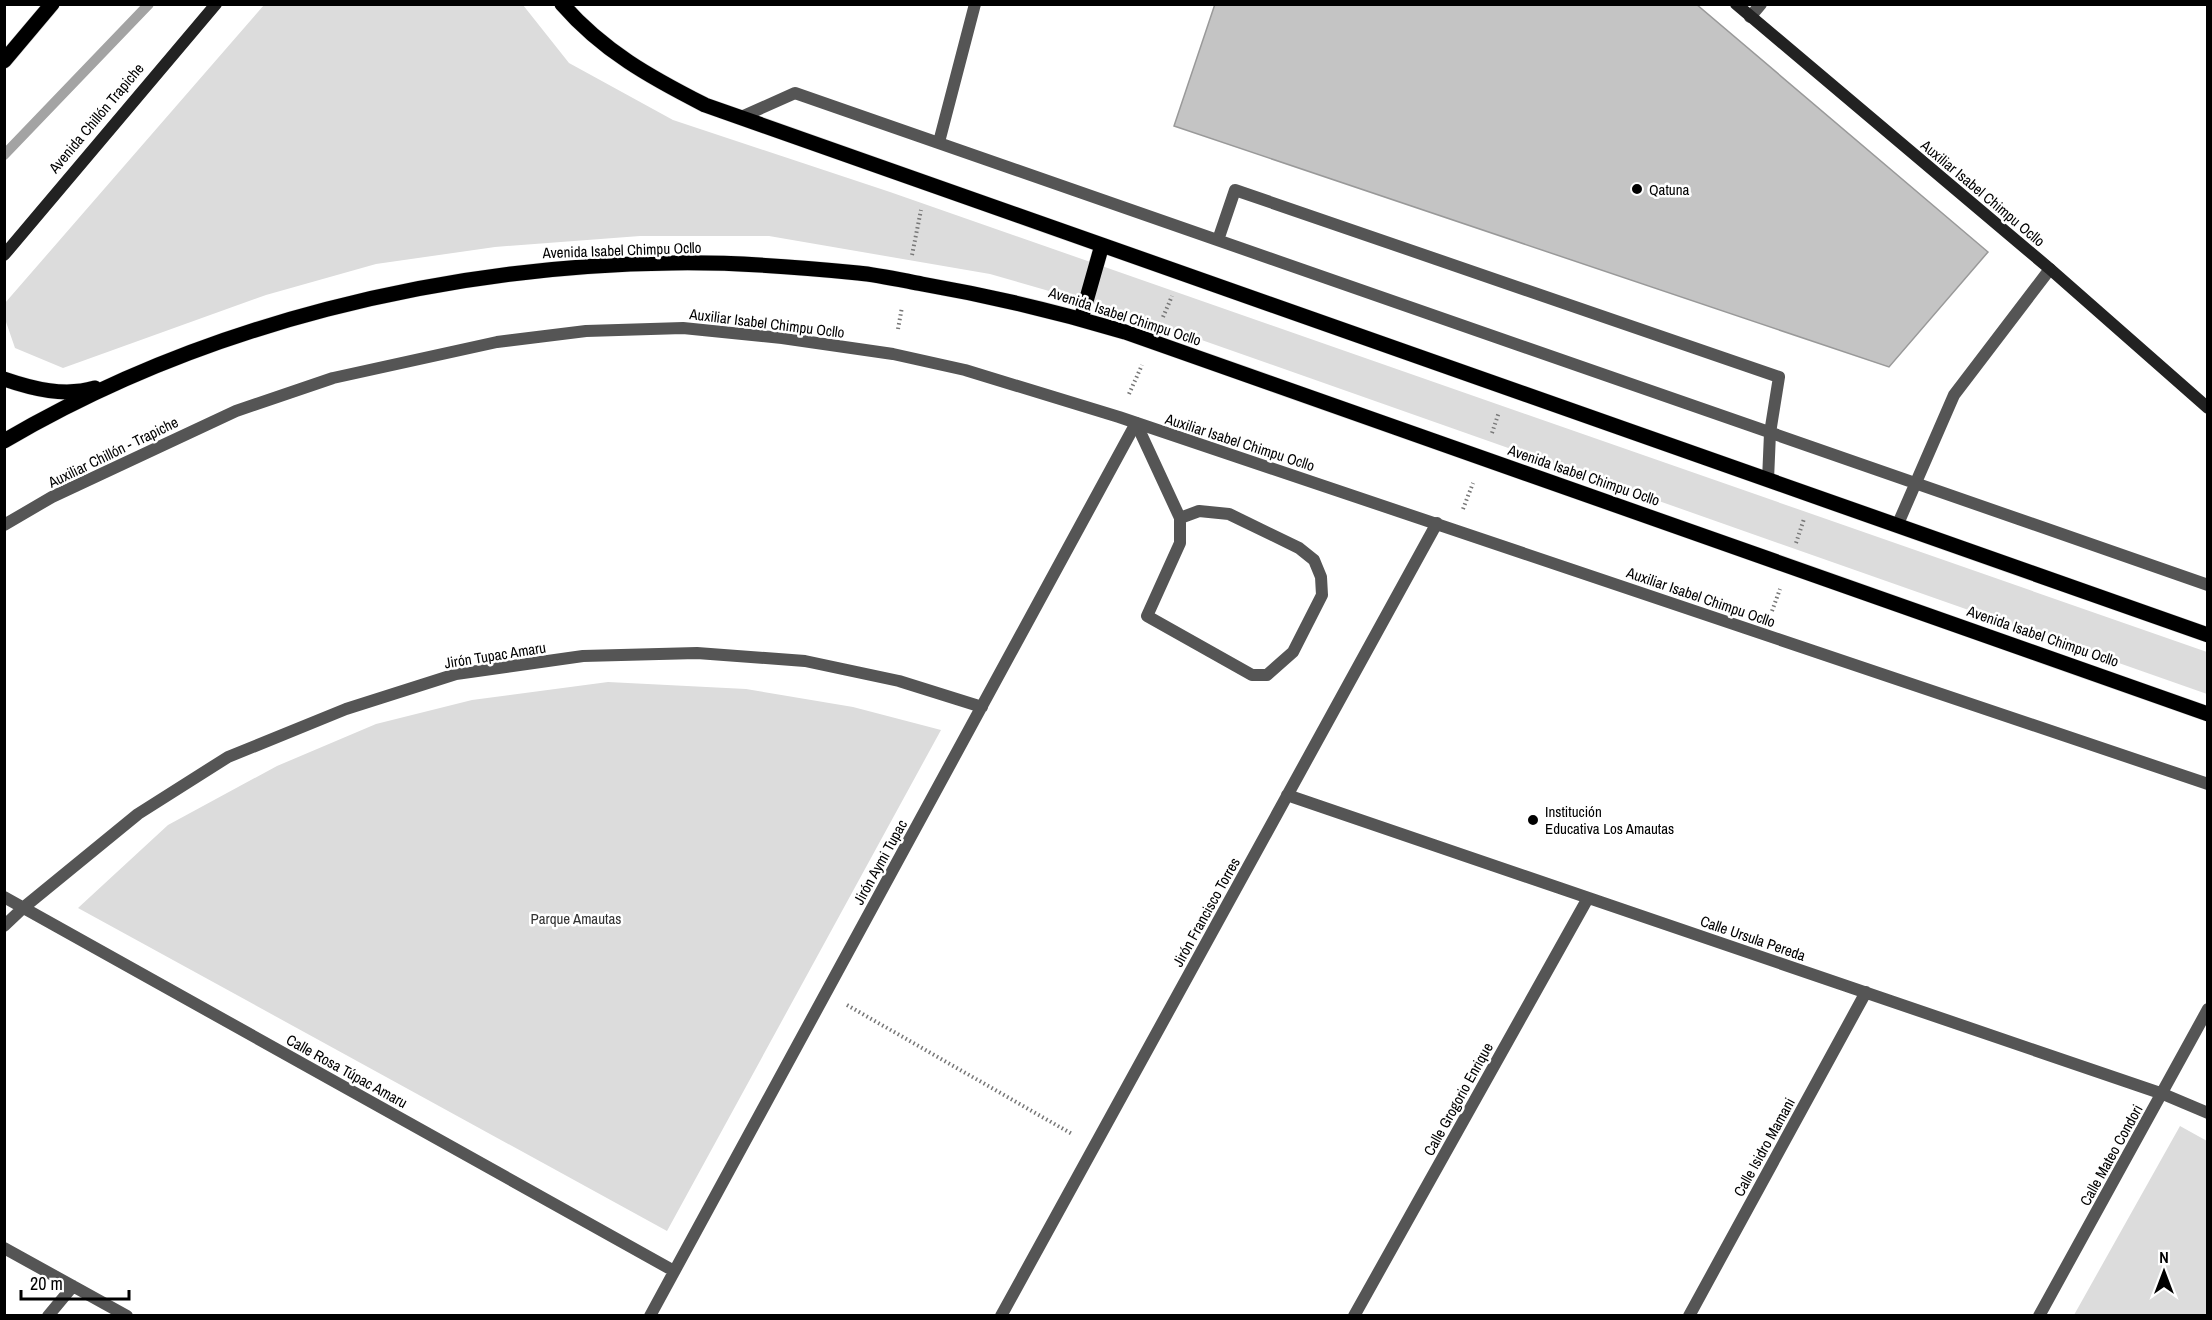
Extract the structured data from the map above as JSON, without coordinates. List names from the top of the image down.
{
  "streets": {
    "main road": ["Avenida Isabel Chimpu Ocllo"],
    "street": [
      "Avenida Chillón Trapiche",
      "Auxiliar Isabel Chimpu Ocllo",
      "Auxiliar Chillón - Trapiche",
      "Jirón Tupac Amaru",
      "Jirón Aymi Tupac",
      "Jirón Francisco Torres",
      "Calle Ursula Pereda",
      "Calle Rosa Túpac Amaru",
      "Calle Grogorio Enrique",
      "Calle Isidro Mamani",
      "Calle Mateo Condori"
    ]
  },
  "crossings": [
    ["Auxiliar Isabel Chimpu Ocllo", "Auxiliar Chillón - Trapiche"],
    ["Auxiliar Isabel Chimpu Ocllo", "Jirón Aymi Tupac"],
    ["Auxiliar Isabel Chimpu Ocllo", "Jirón Francisco Torres"],
    ["Jirón Tupac Amaru", "Jirón Aymi Tupac"],
    ["Jirón Tupac Amaru", "Calle Rosa Túpac Amaru"],
    ["Jirón Aymi Tupac", "Calle Rosa Túpac Amaru"],
    ["Jirón Francisco Torres", "Calle Ursula Pereda"],
    ["Calle Ursula Pereda", "Calle Grogorio Enrique"],
    ["Calle Ursula Pereda", "Calle Isidro Mamani"],
    ["Calle Ursula Pereda", "Calle Mateo Condori"]
  ],
  "parks": ["Parque Amautas"],
  "places": ["Qatuna", "Institución Educativa Los Amautas"],
  "scale_bar": "20 m",
  "north": "top"
}
